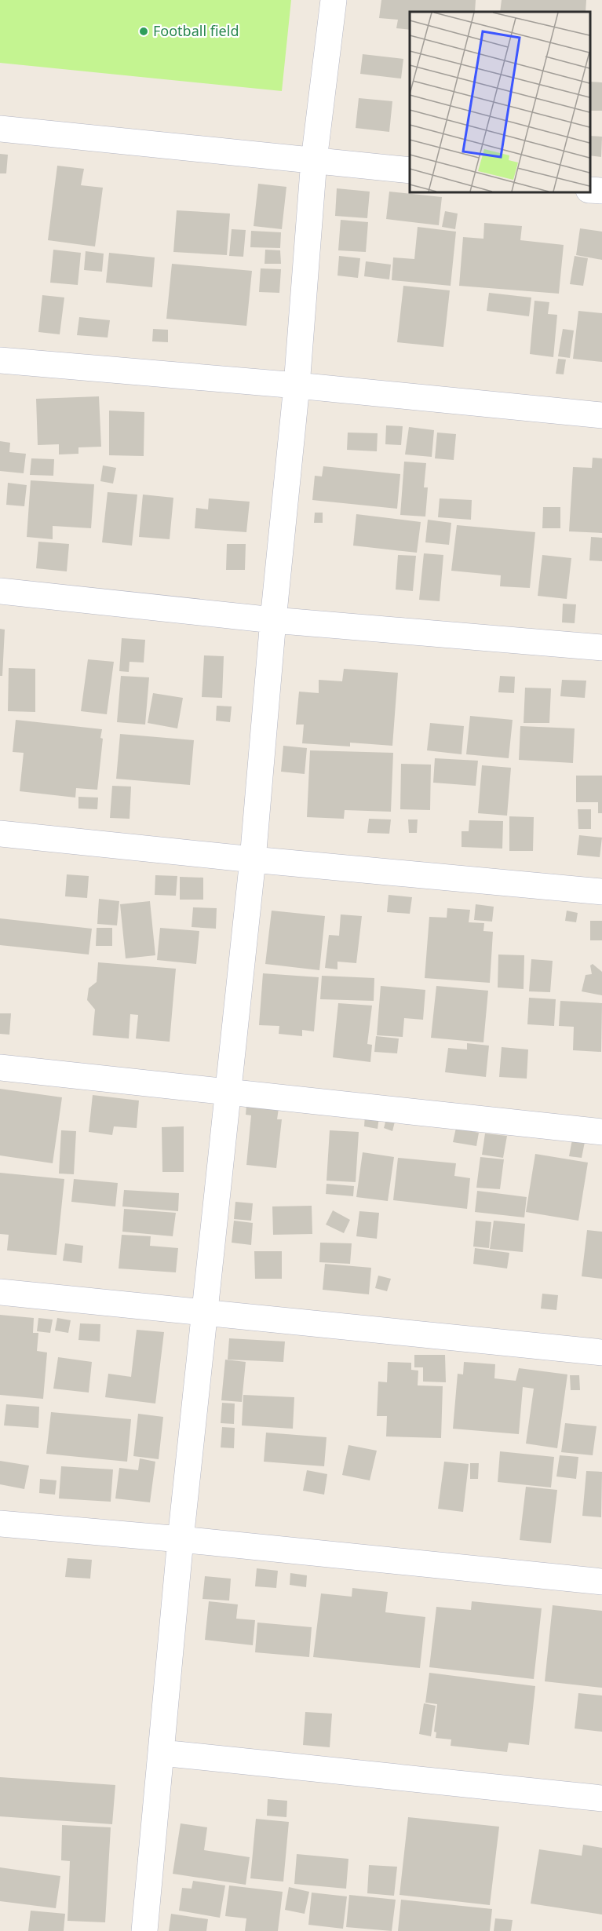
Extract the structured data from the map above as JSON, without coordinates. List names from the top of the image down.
{
  "places": ["Football field"]
}
